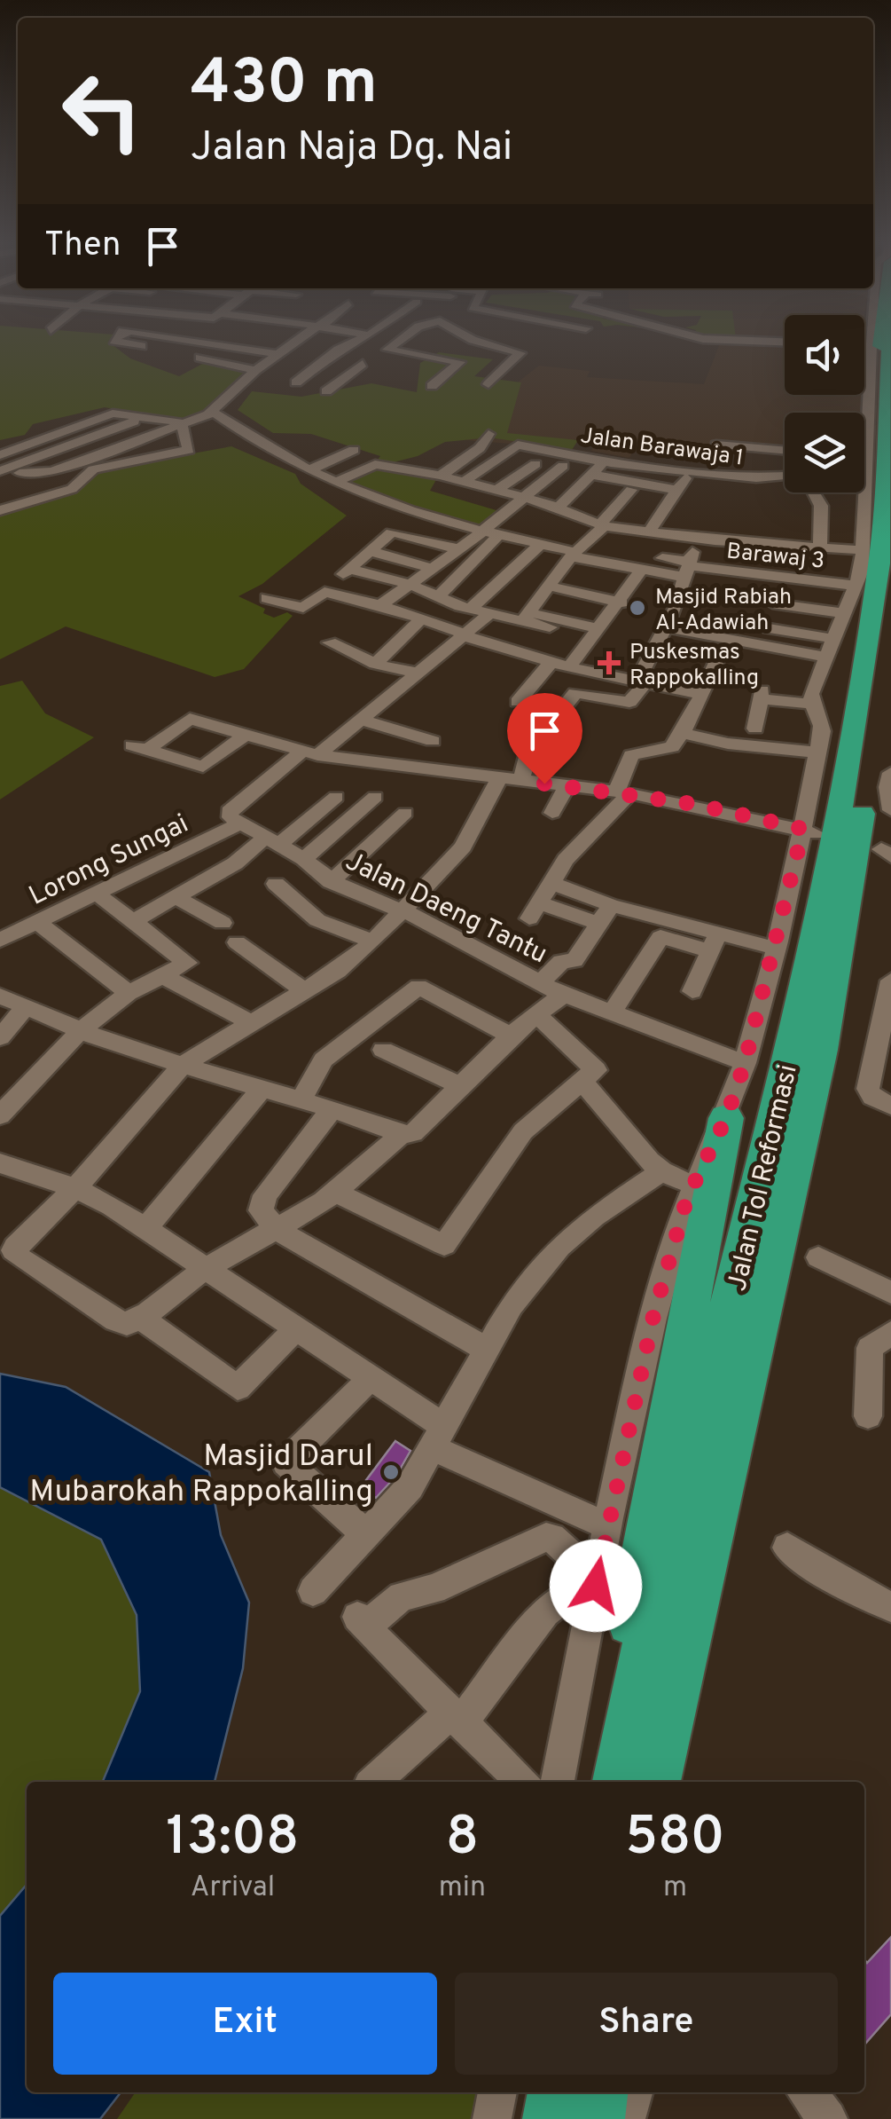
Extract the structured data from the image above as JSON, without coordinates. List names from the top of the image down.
{
  "streets": {
    "highway": ["Jalan Tol Reformasi"],
    "street": [
      "Jalan Barawaja 1",
      "Barawaj 3",
      "Lorong Sungai",
      "Jalan Daeng Tantu"
    ]
  },
  "crossings": [
    ["Barawaj 3", "Jalan Tol Reformasi"],
    ["Lorong Sungai", "Jalan Daeng Tantu"]
  ],
  "places": {
    "other": ["Masjid Rabiah Al-Adawiah", "Masjid Darul Mubarokah Rappokalling"],
    "health": ["Puskesmas Rappokalling"]
  },
  "page": {
    "turn": ["430 m", "Jalan Naja Dg. Nai"],
    "then": "Then",
    "eta": [
      "13:08",
      "Arrival",
      "8",
      "min",
      "580",
      "m"
    ],
    "buttons": ["Exit", "Share"]
  }
}
